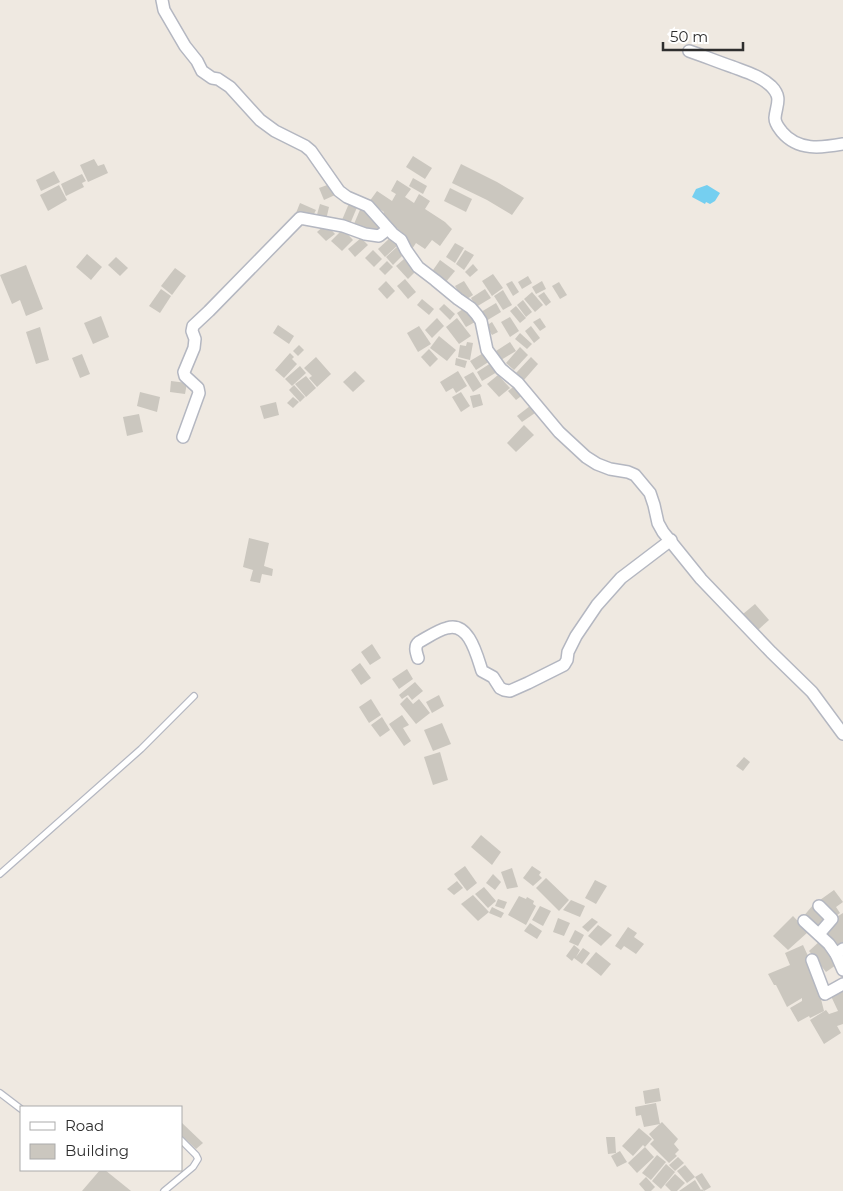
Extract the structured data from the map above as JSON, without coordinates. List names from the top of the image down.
{
  "legend": ["Road", "Building"],
  "scale_bar": "50 m"
}
